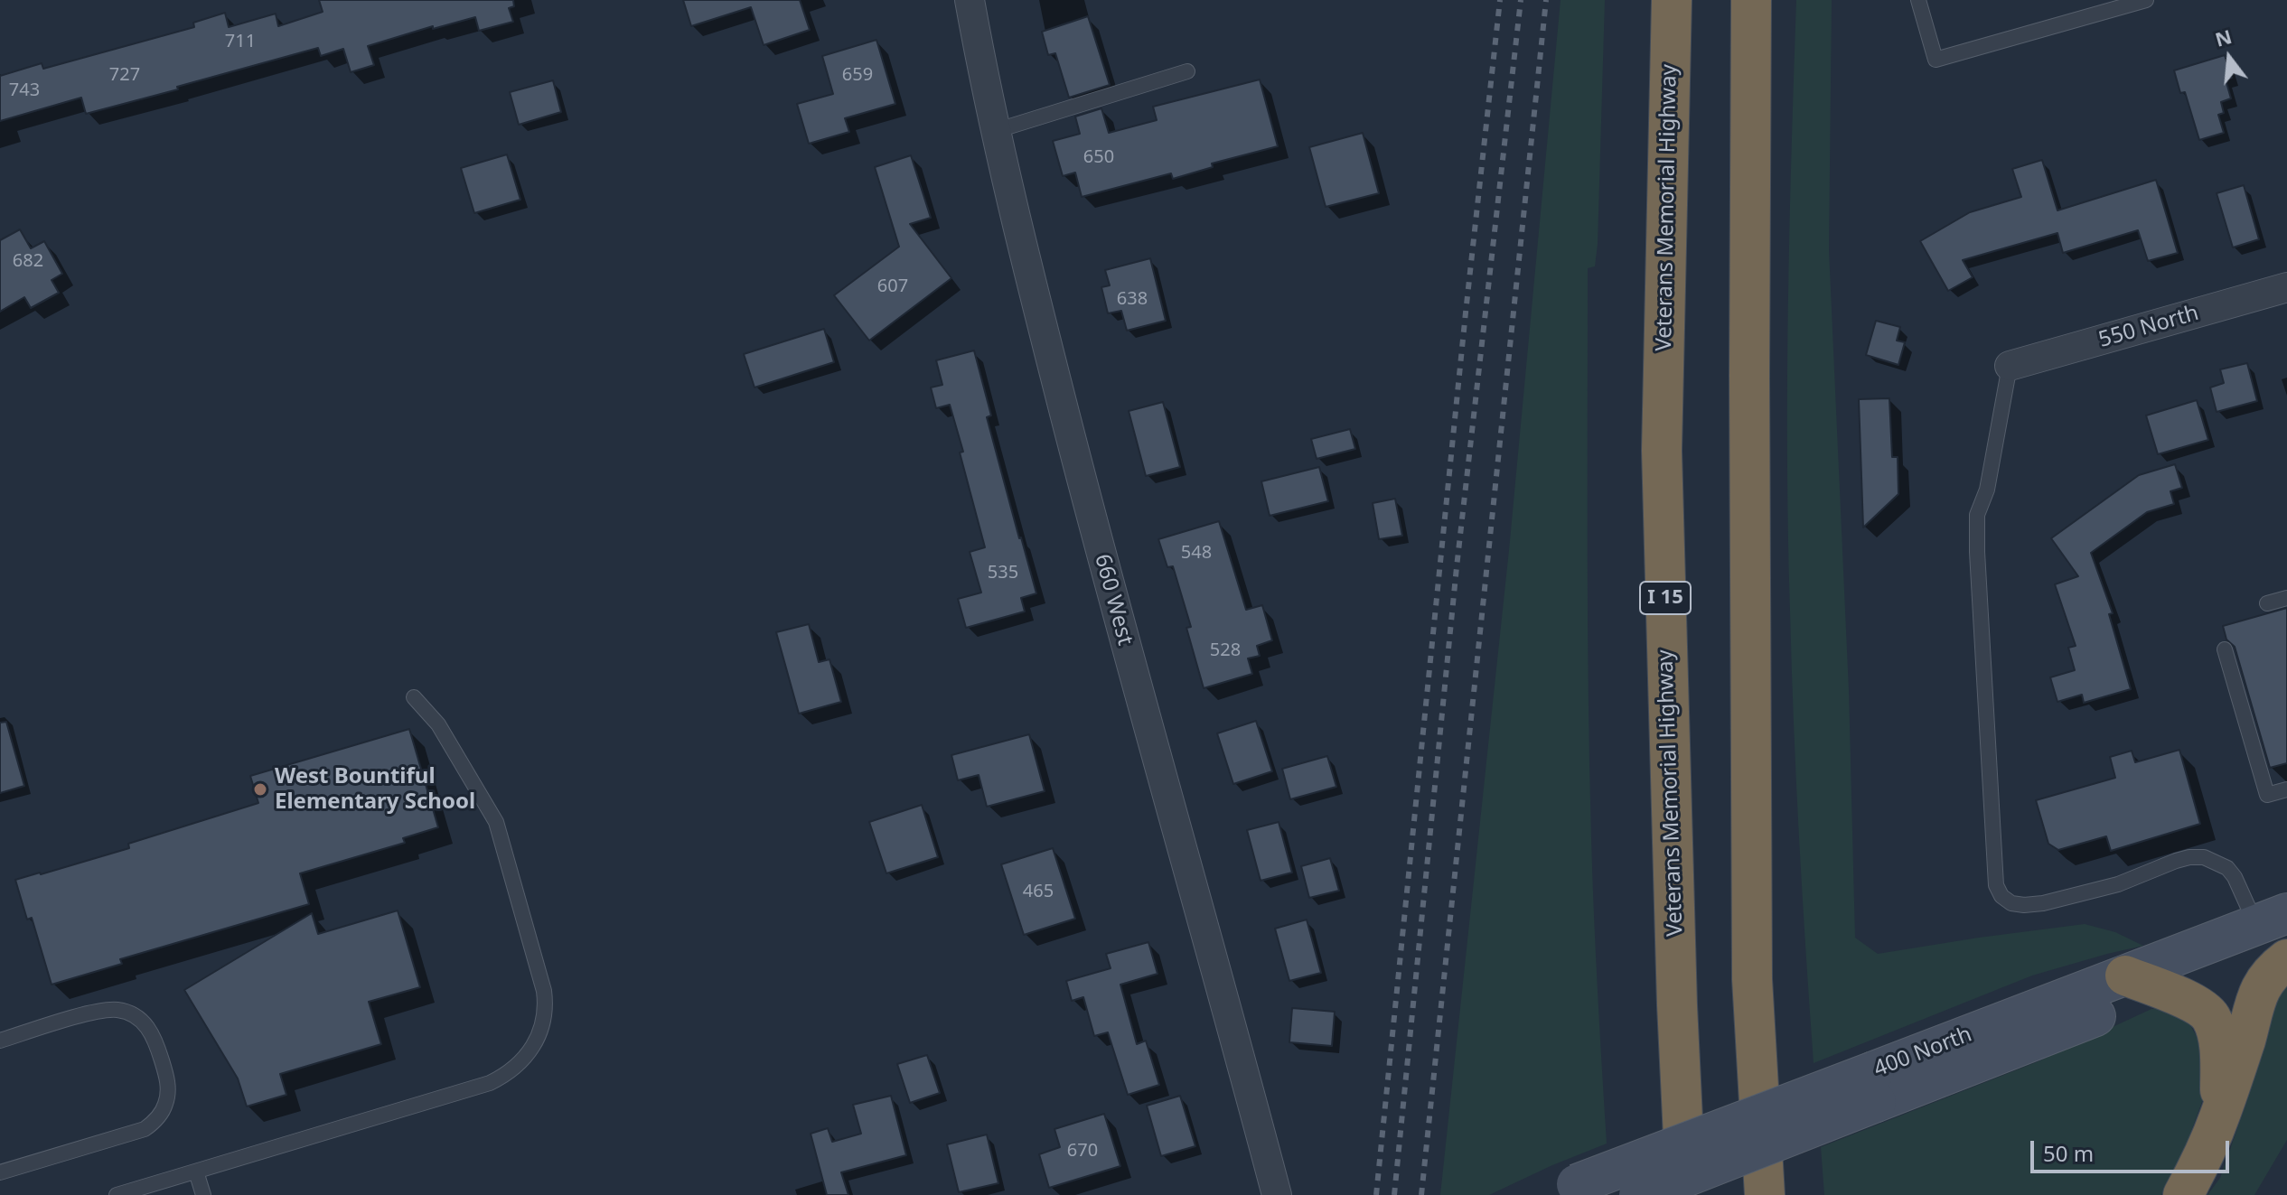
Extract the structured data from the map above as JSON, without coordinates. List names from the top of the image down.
{
  "streets": {
    "highway": ["Veterans Memorial Highway", "I 15"],
    "main road": ["400 North"],
    "street": ["550 North", "660 West"]
  },
  "places": ["West Bountiful Elementary School"],
  "house_numbers": [
    "711",
    "727",
    "659",
    "743",
    "650",
    "682",
    "607",
    "638",
    "548",
    "535",
    "528",
    "465",
    "670"
  ],
  "scale_bar": "50 m",
  "north": "top"
}
